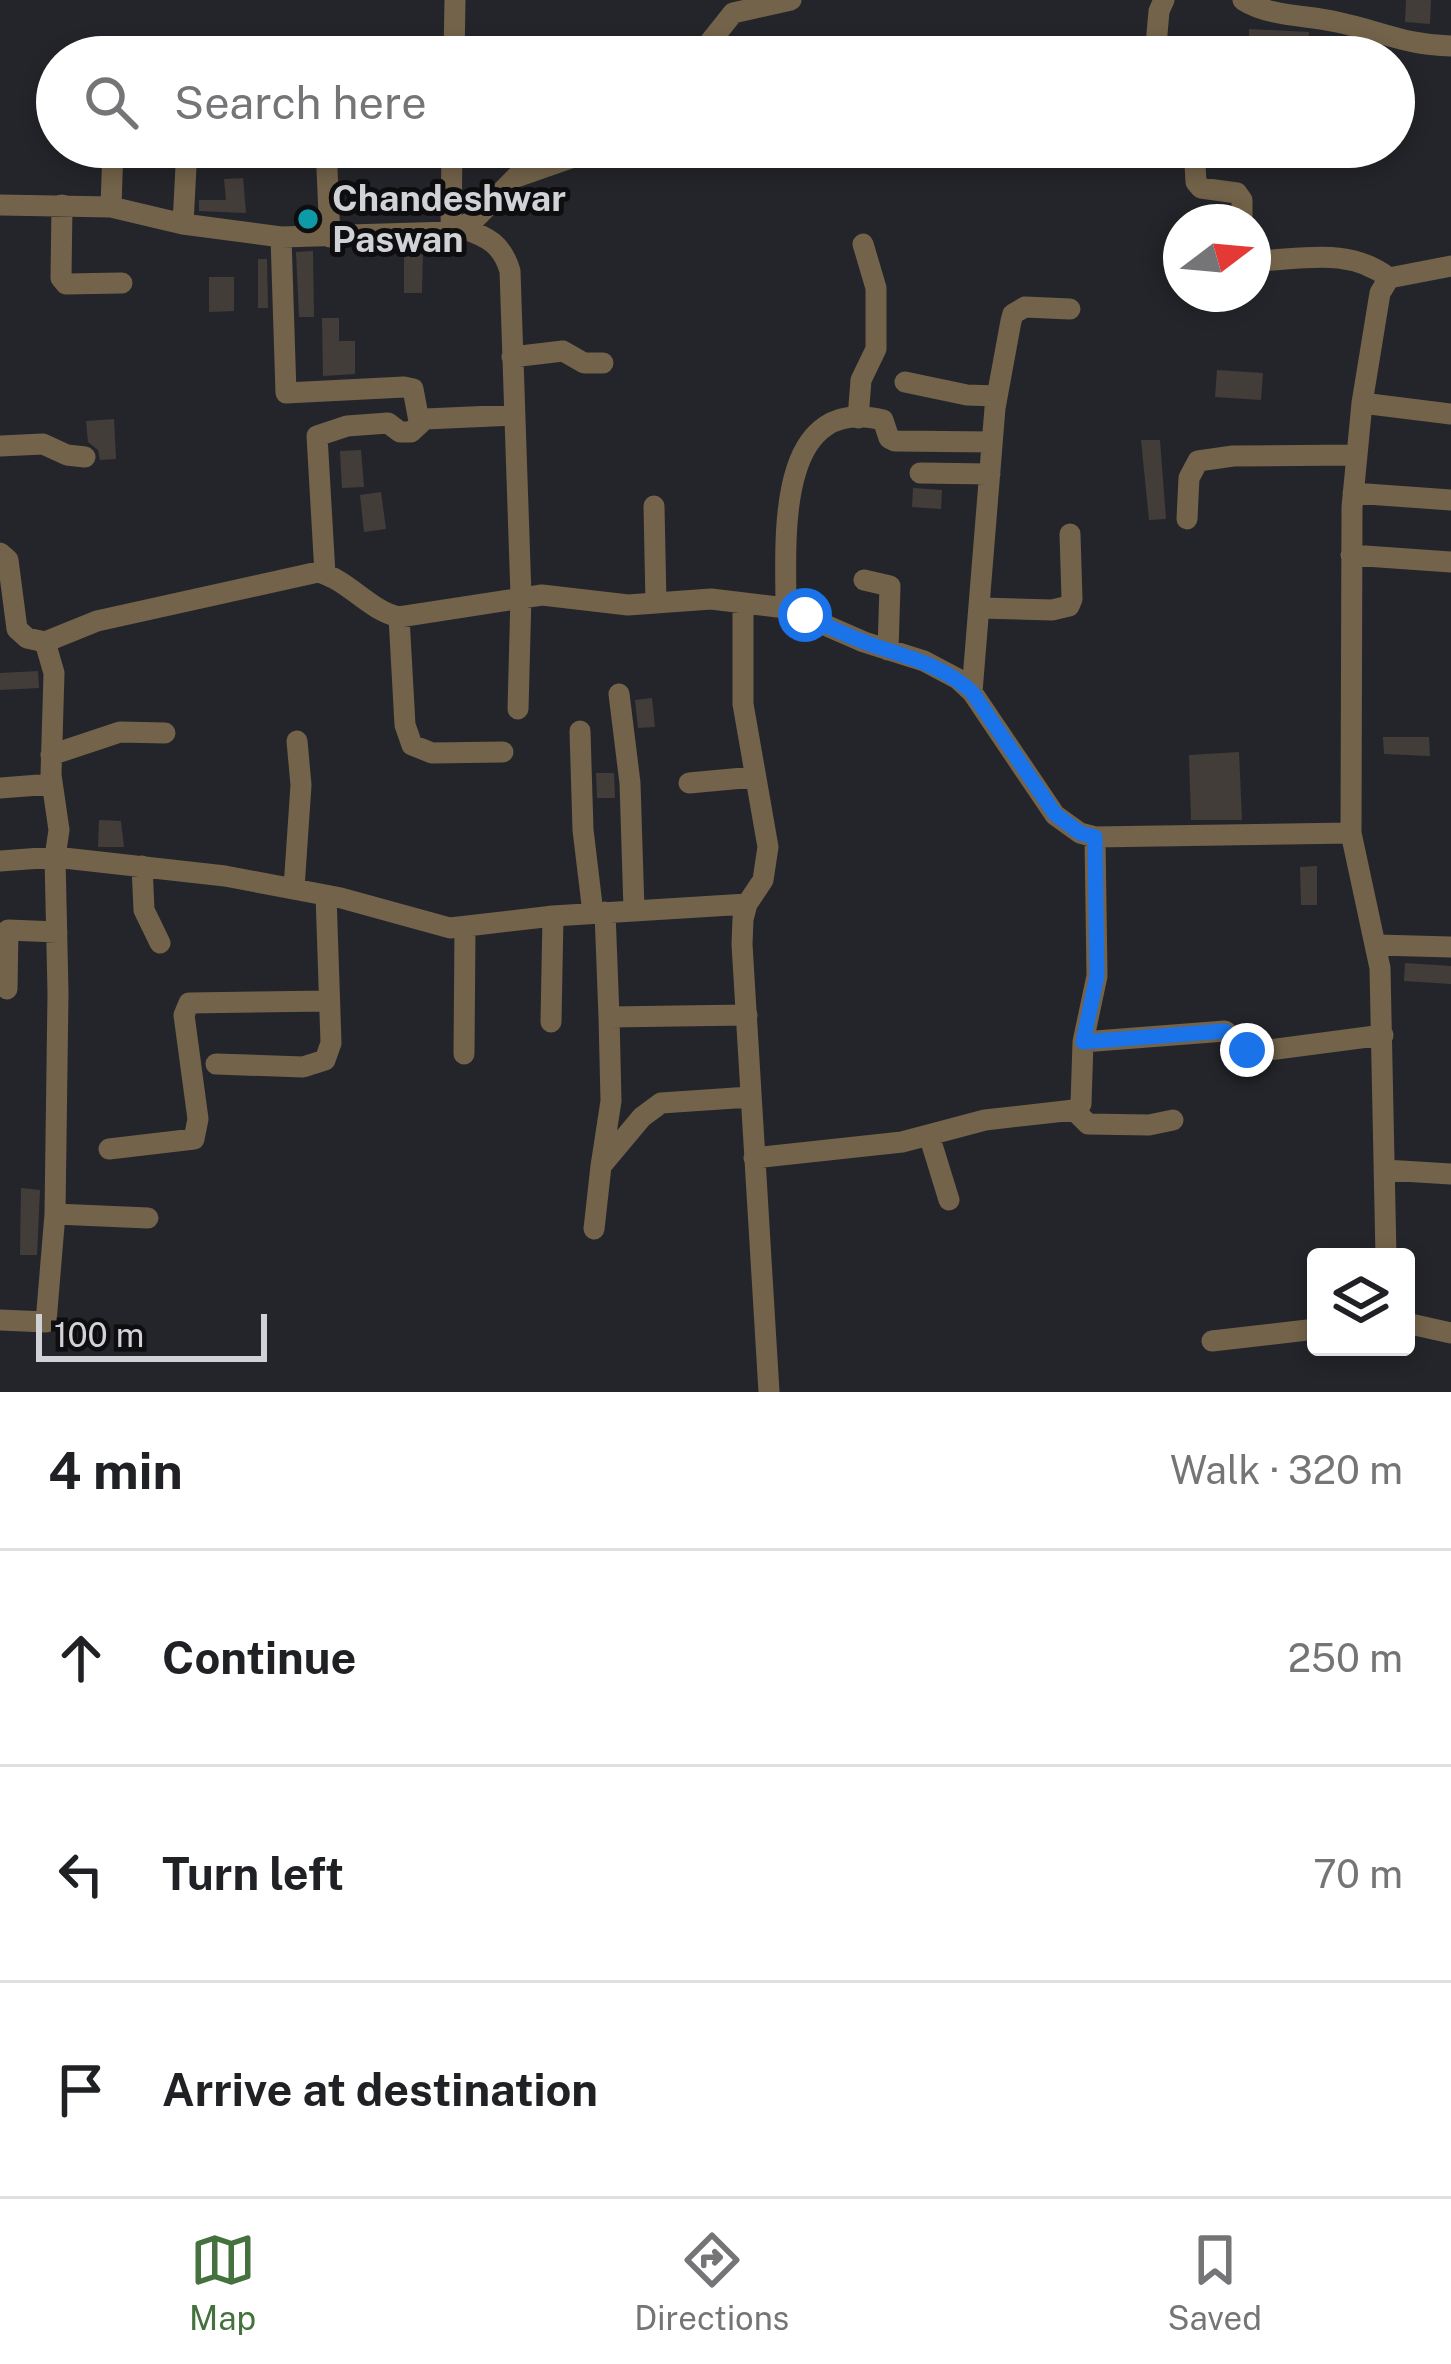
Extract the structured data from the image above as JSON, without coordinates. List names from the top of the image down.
{
  "places": ["Chandeshwar Paswan"],
  "scale_bar": "100 m",
  "north": "right",
  "page": {
    "search": "Search here",
    "scale": "100 m",
    "heading": ["4 min", "Walk · 320 m"],
    "list": [
      ["Continue", "250 m"],
      ["Turn left", "70 m"],
      "Arrive at destination"
    ],
    "nav": ["Map", "Directions", "Saved"]
  }
}
